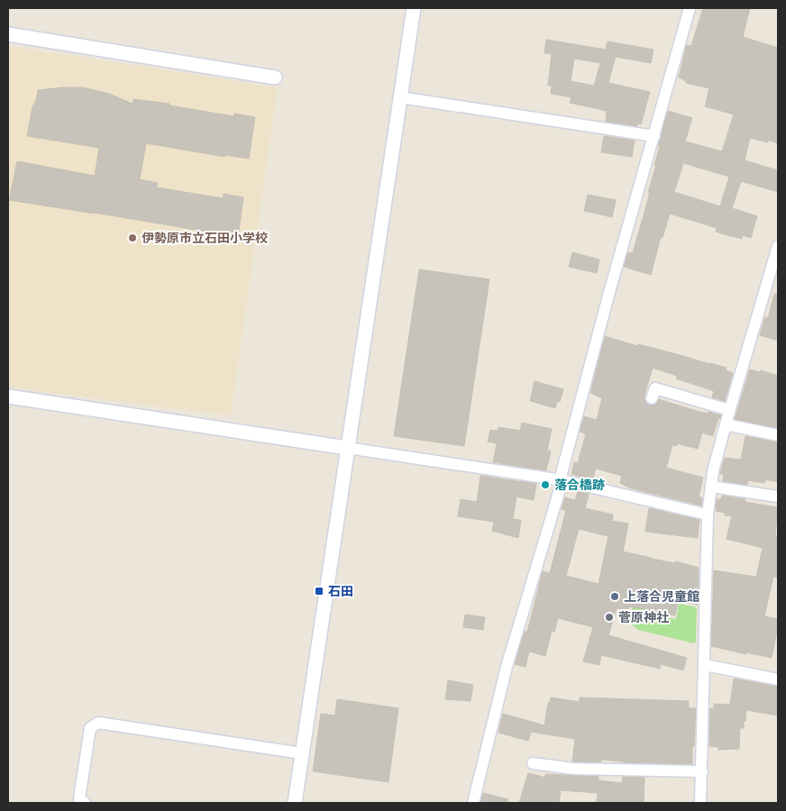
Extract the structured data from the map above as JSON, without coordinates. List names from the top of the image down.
{
  "places": {
    "other": [
      "伊勢原市立石田小学校",
      "落合橋跡",
      "上落合児童館",
      "菅原神社"
    ],
    "transit": ["石田"]
  }
}
